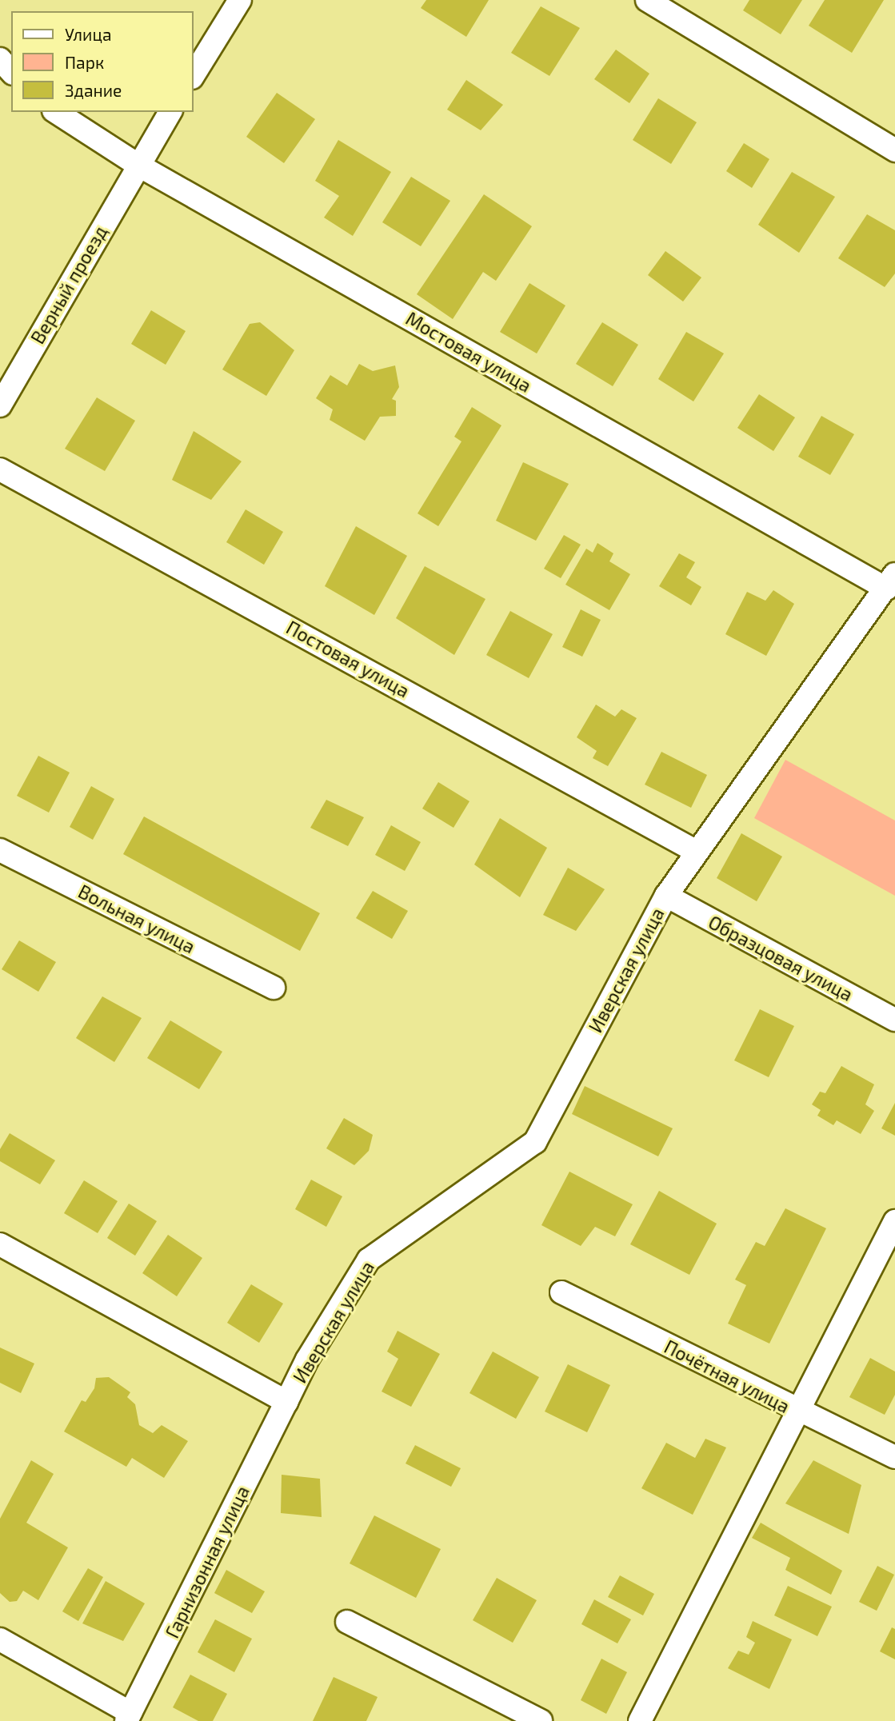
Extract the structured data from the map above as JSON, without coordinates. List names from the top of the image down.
{
  "streets": {
    "street": [
      "Верный проезд",
      "Мостовая улица",
      "Постовая улица",
      "Вольная улица",
      "Образцовая улица",
      "Иверская улица",
      "Почётная улица",
      "Гарнизонная улица"
    ]
  },
  "crossings": [
    ["Верный проезд", "Мостовая улица"],
    ["Мостовая улица", "Иверская улица"],
    ["Постовая улица", "Иверская улица"],
    ["Образцовая улица", "Иверская улица"],
    ["Иверская улица", "Гарнизонная улица"]
  ],
  "legend": ["Улица", "Парк", "Здание"]
}
